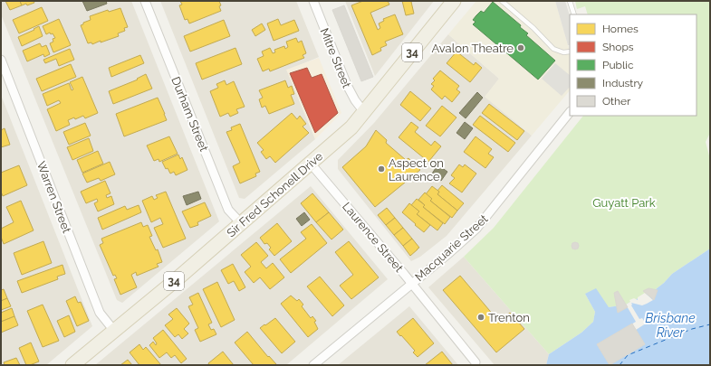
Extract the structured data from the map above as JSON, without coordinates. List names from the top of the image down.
{
  "streets": {
    "main road": ["34", "Sir Fred Schonell Drive"],
    "street": [
      "Mitre Street",
      "Durham Street",
      "Warren Street",
      "Laurence Street",
      "Macquarie Street"
    ]
  },
  "crossings": [
    ["Mitre Street", "Sir Fred Schonell Drive"],
    ["Durham Street", "Sir Fred Schonell Drive"],
    ["Sir Fred Schonell Drive", "Warren Street"],
    ["Sir Fred Schonell Drive", "Laurence Street"],
    ["Laurence Street", "Macquarie Street"]
  ],
  "water": ["Brisbane River"],
  "parks": ["Guyatt Park"],
  "places": ["Avalon Theatre", "Aspect on Laurence", "Trenton"],
  "legend": [
    "Homes",
    "Shops",
    "Public",
    "Industry",
    "Other"
  ]
}
